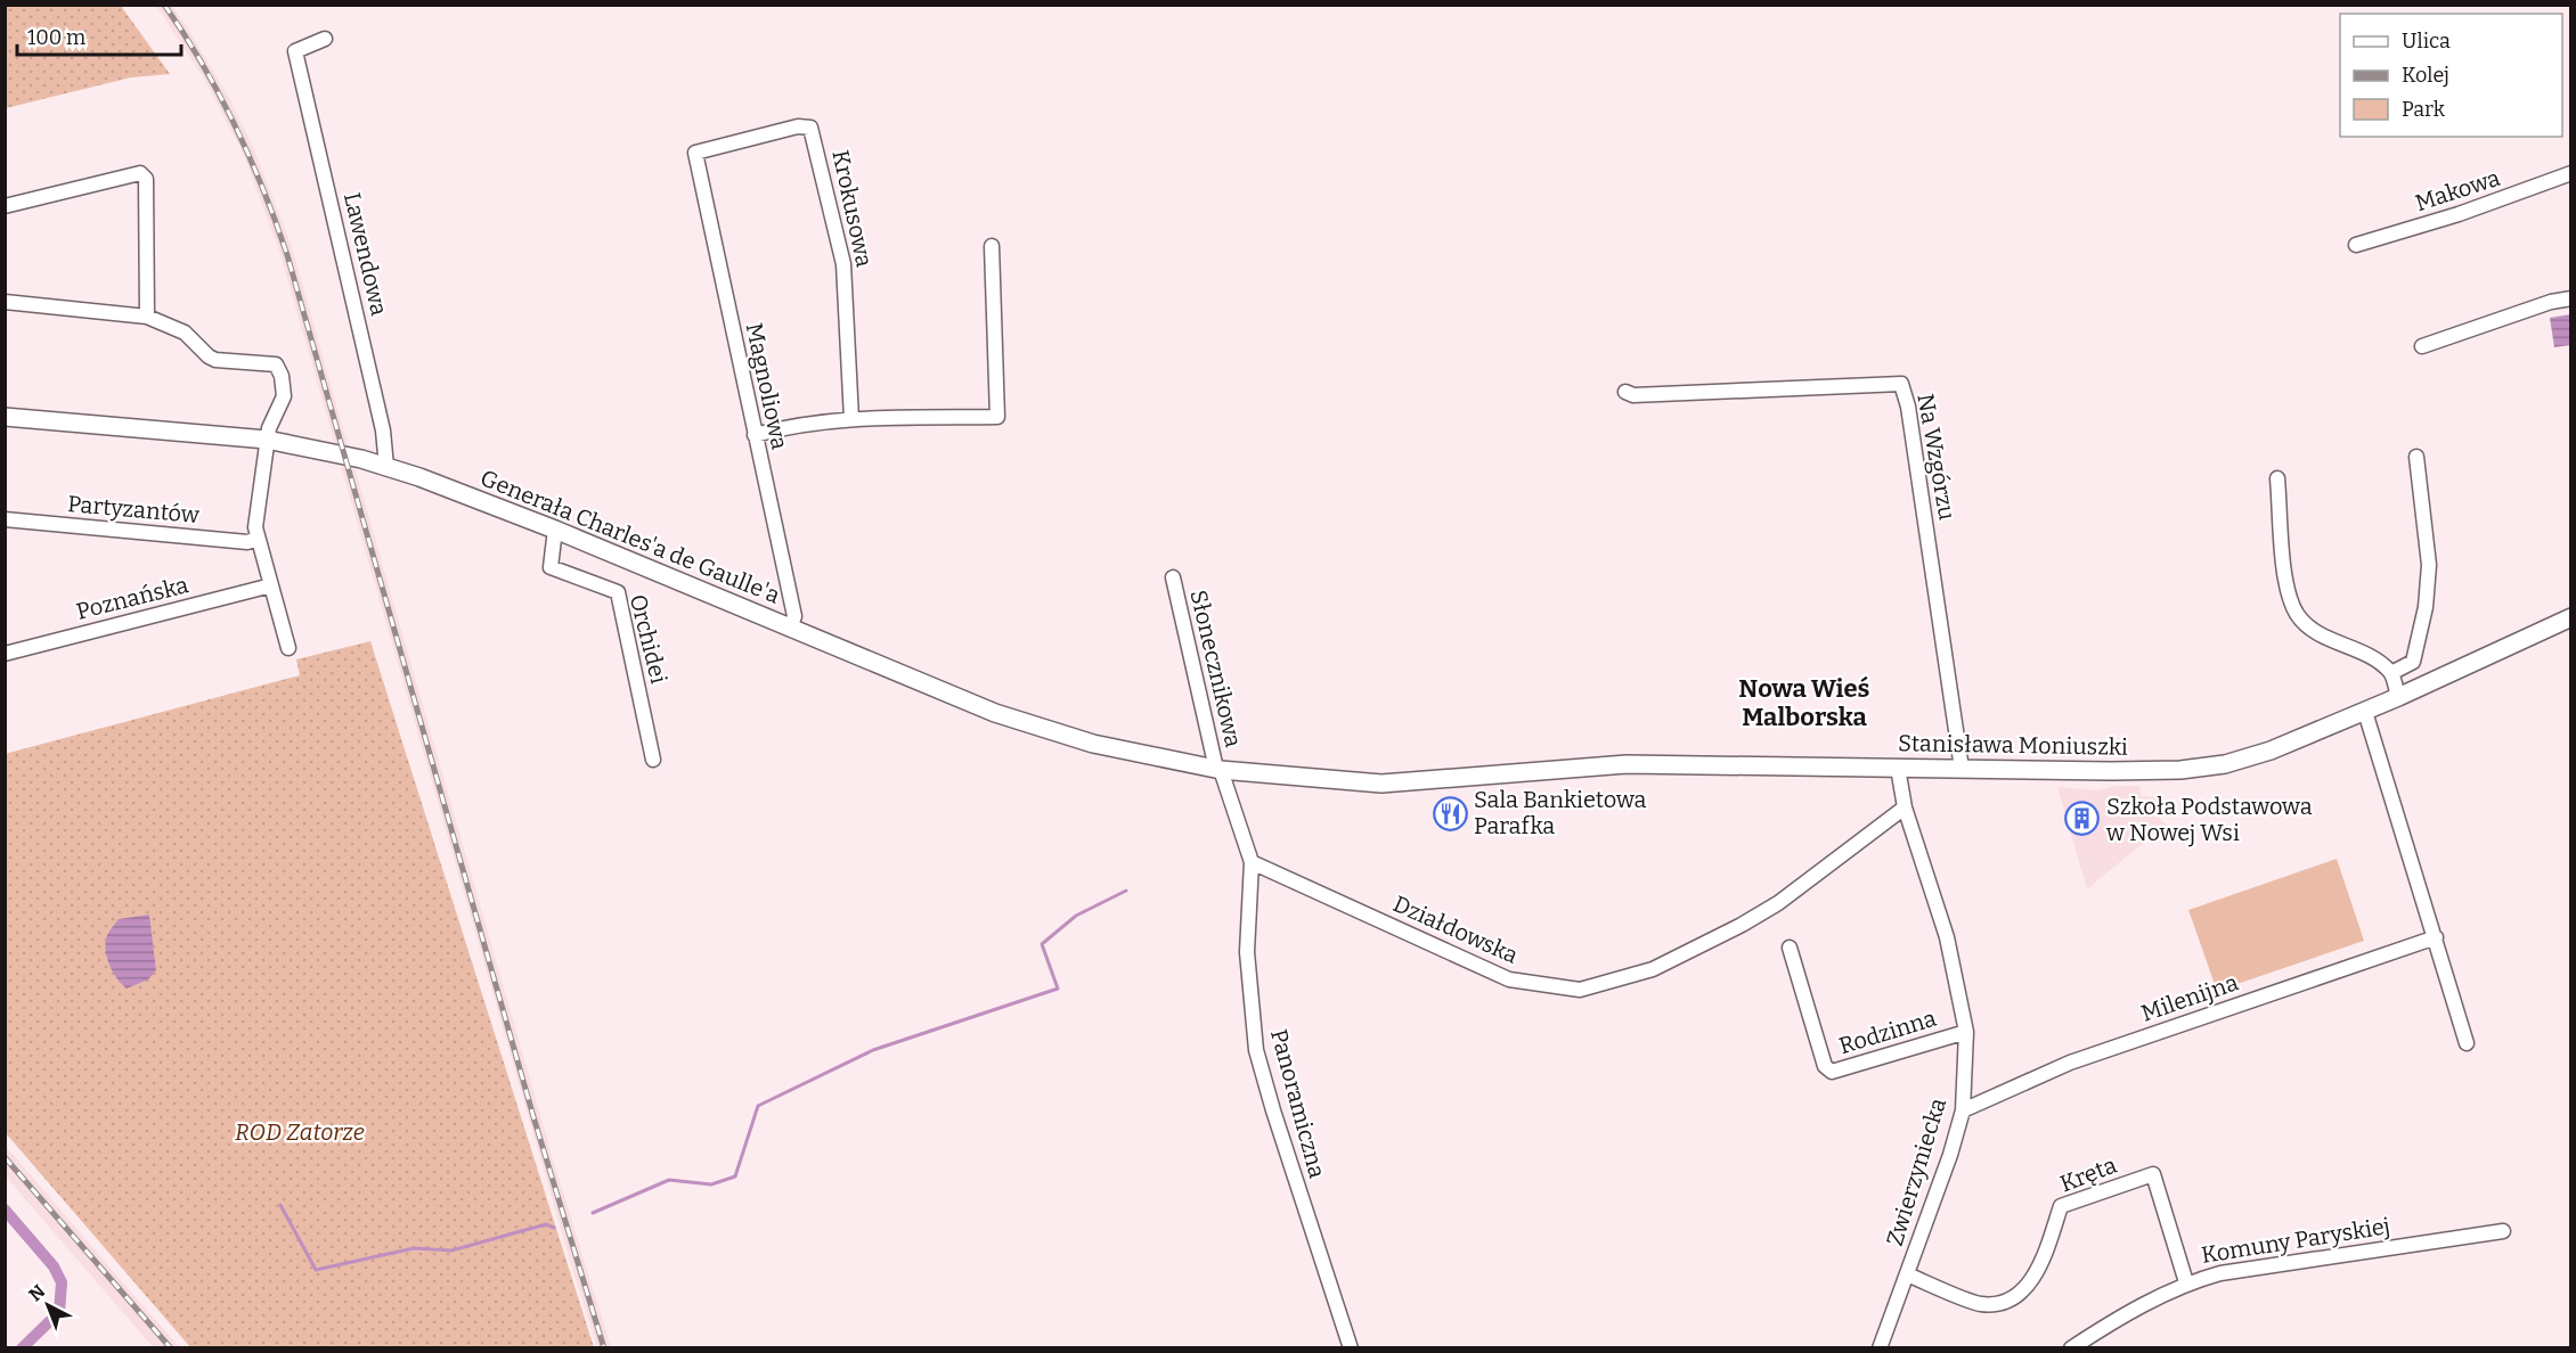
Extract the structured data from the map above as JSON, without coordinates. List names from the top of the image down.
{
  "streets": {
    "main road": ["Generała Charles'a de Gaulle'a", "Stanisława Moniuszki"],
    "street": [
      "Makowa",
      "Krokusowa",
      "Lawendowa",
      "Magnoliowa",
      "Na Wzgórzu",
      "Partyzantów",
      "Poznańska",
      "Orchidei",
      "Słonecznikowa",
      "Działdowska",
      "Milenijna",
      "Rodzinna",
      "Panoramiczna",
      "Zwierzyniecka",
      "Kręta",
      "Komuny Paryskiej"
    ]
  },
  "crossings": [
    ["Krokusowa", "Magnoliowa"],
    ["Lawendowa", "Generała Charles'a de Gaulle'a"],
    ["Magnoliowa", "Generała Charles'a de Gaulle'a"],
    ["Na Wzgórzu", "Stanisława Moniuszki"],
    ["Generała Charles'a de Gaulle'a", "Orchidei"],
    ["Generała Charles'a de Gaulle'a", "Słonecznikowa"],
    ["Generała Charles'a de Gaulle'a", "Stanisława Moniuszki"],
    ["Słonecznikowa", "Stanisława Moniuszki"],
    ["Działdowska", "Panoramiczna"],
    ["Działdowska", "Zwierzyniecka"],
    ["Milenijna", "Zwierzyniecka"],
    ["Rodzinna", "Zwierzyniecka"],
    ["Zwierzyniecka", "Kręta"],
    ["Kręta", "Komuny Paryskiej"]
  ],
  "districts": ["Nowa Wieś Malborska"],
  "parks": ["ROD Zatorze"],
  "places": {
    "restaurant": ["Sala Bankietowa Parafka"],
    "building": ["Szkoła Podstawowa w Nowej Wsi"]
  },
  "legend": ["Ulica", "Kolej", "Park"],
  "scale_bar": "100 m",
  "north": "top left"
}
